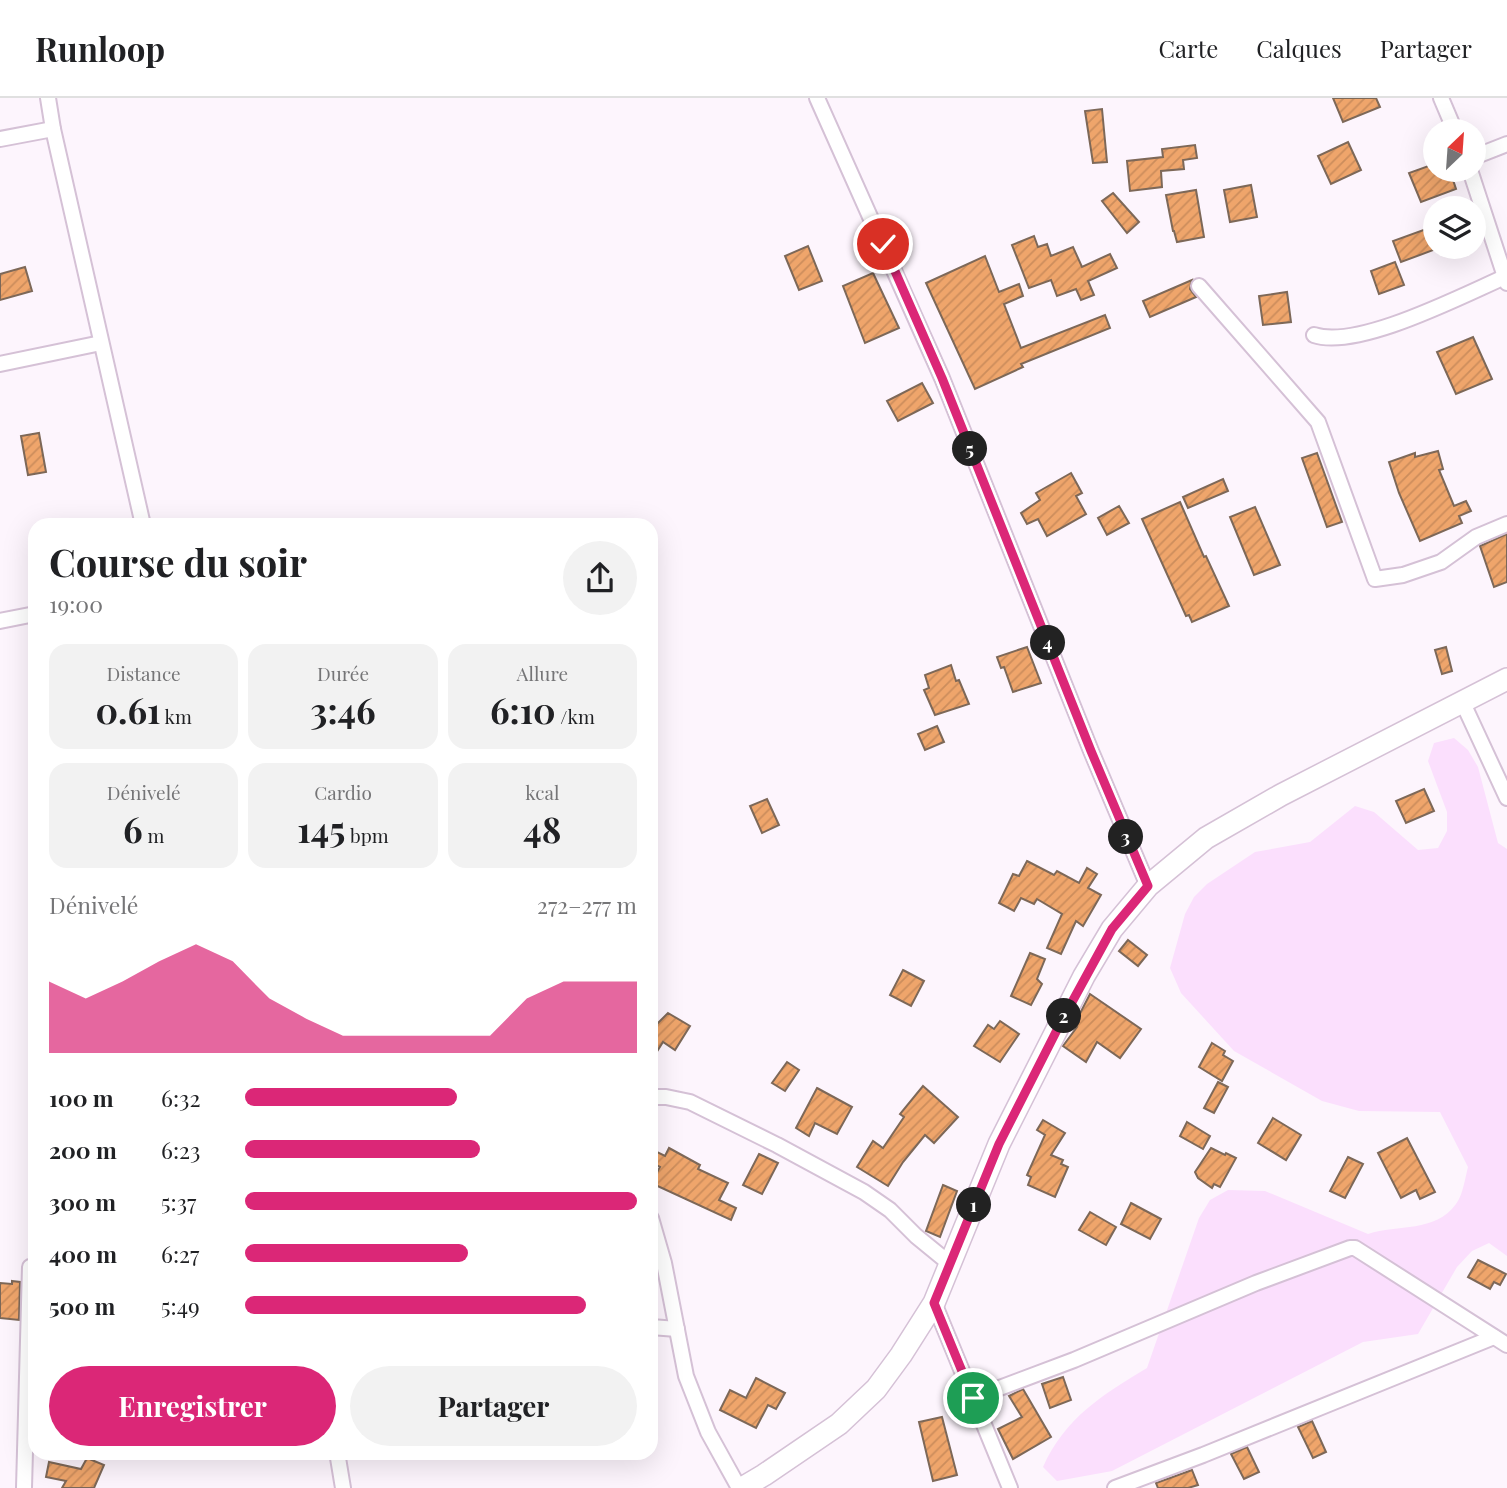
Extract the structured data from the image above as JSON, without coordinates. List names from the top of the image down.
{
  "north": "top right",
  "page": {
    "header": "Runloop",
    "nav": ["Carte", "Calques", "Partager"],
    "pins": [
      "5",
      "4",
      "3",
      "2",
      "1"
    ],
    "heading": ["Course du soir", "19:00"],
    "stats": [
      ["Distance", "0.61 km"],
      ["Durée", "3:46"],
      ["Allure", "6:10 /km"],
      ["Dénivelé", "6 m"],
      ["Cardio", "145 bpm"],
      ["kcal", "48"]
    ],
    "chart": ["Dénivelé", "272–277 m"],
    "list": [
      {
        "name": "100 m",
        "note": "6:32"
      },
      {
        "name": "200 m",
        "note": "6:23"
      },
      {
        "name": "300 m",
        "note": "5:37"
      },
      {
        "name": "400 m",
        "note": "6:27"
      },
      {
        "name": "500 m",
        "note": "5:49"
      }
    ],
    "buttons": ["Enregistrer", "Partager"]
  }
}
